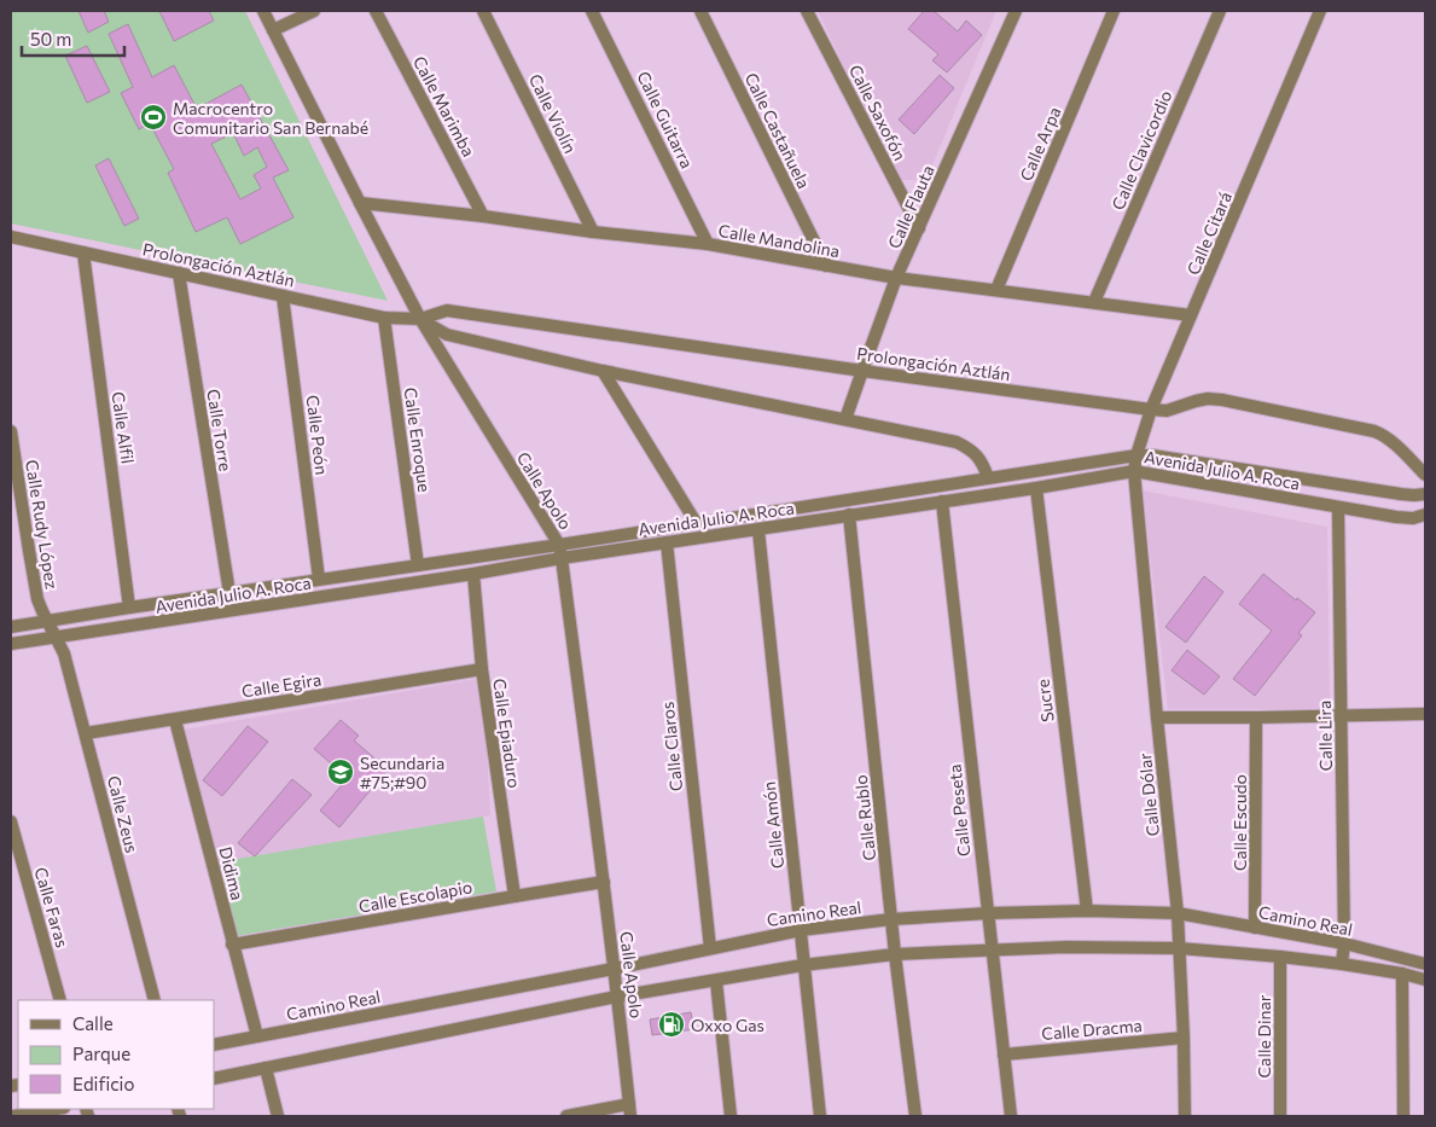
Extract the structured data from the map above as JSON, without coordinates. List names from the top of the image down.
{
  "streets": {
    "street": [
      "Calle Marimba",
      "Calle Saxofón",
      "Calle Violín",
      "Calle Guitarra",
      "Calle Castañuela",
      "Calle Arpa",
      "Calle Clavicordio",
      "Calle Flauta",
      "Calle Citará",
      "Calle Mandolina",
      "Prolongación Aztlán",
      "Calle Alfil",
      "Calle Torre",
      "Calle Peón",
      "Calle Enroque",
      "Avenida Julio A. Roca",
      "Calle Apolo",
      "Calle Rudy López",
      "Calle Egira",
      "Sucre",
      "Calle Epiaduro",
      "Calle Lira",
      "Calle Claros",
      "Calle Dólar",
      "Calle Peseta",
      "Calle Zeus",
      "Calle Rublo",
      "Calle Escudo",
      "Calle Amón",
      "Didima",
      "Calle Escolapio",
      "Calle Faras",
      "Camino Real",
      "Calle Dracma",
      "Calle Dinar"
    ]
  },
  "crossings": [
    ["Calle Marimba", "Calle Mandolina"],
    ["Calle Saxofón", "Calle Flauta"],
    ["Calle Violín", "Calle Mandolina"],
    ["Calle Guitarra", "Calle Mandolina"],
    ["Calle Castañuela", "Calle Mandolina"],
    ["Calle Arpa", "Calle Mandolina"],
    ["Calle Clavicordio", "Calle Mandolina"],
    ["Calle Flauta", "Calle Mandolina"],
    ["Calle Flauta", "Prolongación Aztlán"],
    ["Calle Citará", "Calle Mandolina"],
    ["Calle Citará", "Prolongación Aztlán"],
    ["Calle Citará", "Avenida Julio A. Roca"],
    ["Calle Citará", "Calle Dólar"],
    ["Calle Mandolina", "Calle Apolo"],
    ["Prolongación Aztlán", "Calle Alfil"],
    ["Prolongación Aztlán", "Calle Torre"],
    ["Prolongación Aztlán", "Calle Peón"],
    ["Prolongación Aztlán", "Calle Enroque"],
    ["Prolongación Aztlán", "Calle Apolo"],
    ["Calle Alfil", "Avenida Julio A. Roca"],
    ["Calle Torre", "Avenida Julio A. Roca"],
    ["Calle Peón", "Avenida Julio A. Roca"],
    ["Calle Enroque", "Avenida Julio A. Roca"],
    ["Avenida Julio A. Roca", "Calle Apolo"],
    ["Avenida Julio A. Roca", "Calle Rudy López"],
    ["Avenida Julio A. Roca", "Sucre"],
    ["Avenida Julio A. Roca", "Calle Epiaduro"],
    ["Avenida Julio A. Roca", "Calle Lira"],
    ["Avenida Julio A. Roca", "Calle Claros"],
    ["Avenida Julio A. Roca", "Calle Dólar"],
    ["Avenida Julio A. Roca", "Calle Peseta"],
    ["Avenida Julio A. Roca", "Calle Zeus"],
    ["Avenida Julio A. Roca", "Calle Rublo"],
    ["Avenida Julio A. Roca", "Calle Amón"],
    ["Calle Apolo", "Calle Escolapio"],
    ["Calle Apolo", "Camino Real"],
    ["Calle Rudy López", "Calle Zeus"],
    ["Calle Egira", "Calle Epiaduro"],
    ["Calle Egira", "Calle Zeus"],
    ["Calle Egira", "Didima"],
    ["Sucre", "Camino Real"],
    ["Calle Epiaduro", "Calle Escolapio"],
    ["Calle Lira", "Camino Real"],
    ["Calle Claros", "Camino Real"],
    ["Calle Dólar", "Camino Real"],
    ["Calle Dólar", "Calle Dracma"],
    ["Calle Peseta", "Camino Real"],
    ["Calle Peseta", "Calle Dracma"],
    ["Calle Rublo", "Camino Real"],
    ["Calle Escudo", "Camino Real"],
    ["Calle Amón", "Camino Real"],
    ["Didima", "Calle Escolapio"],
    ["Didima", "Camino Real"]
  ],
  "places": {
    "sports": ["Macrocentro Comunitario San Bernabé"],
    "school or university": ["Secundaria #75;#90"],
    "fuel station": ["Oxxo Gas"]
  },
  "legend": ["Calle", "Parque", "Edificio"],
  "scale_bar": "50 m"
}
